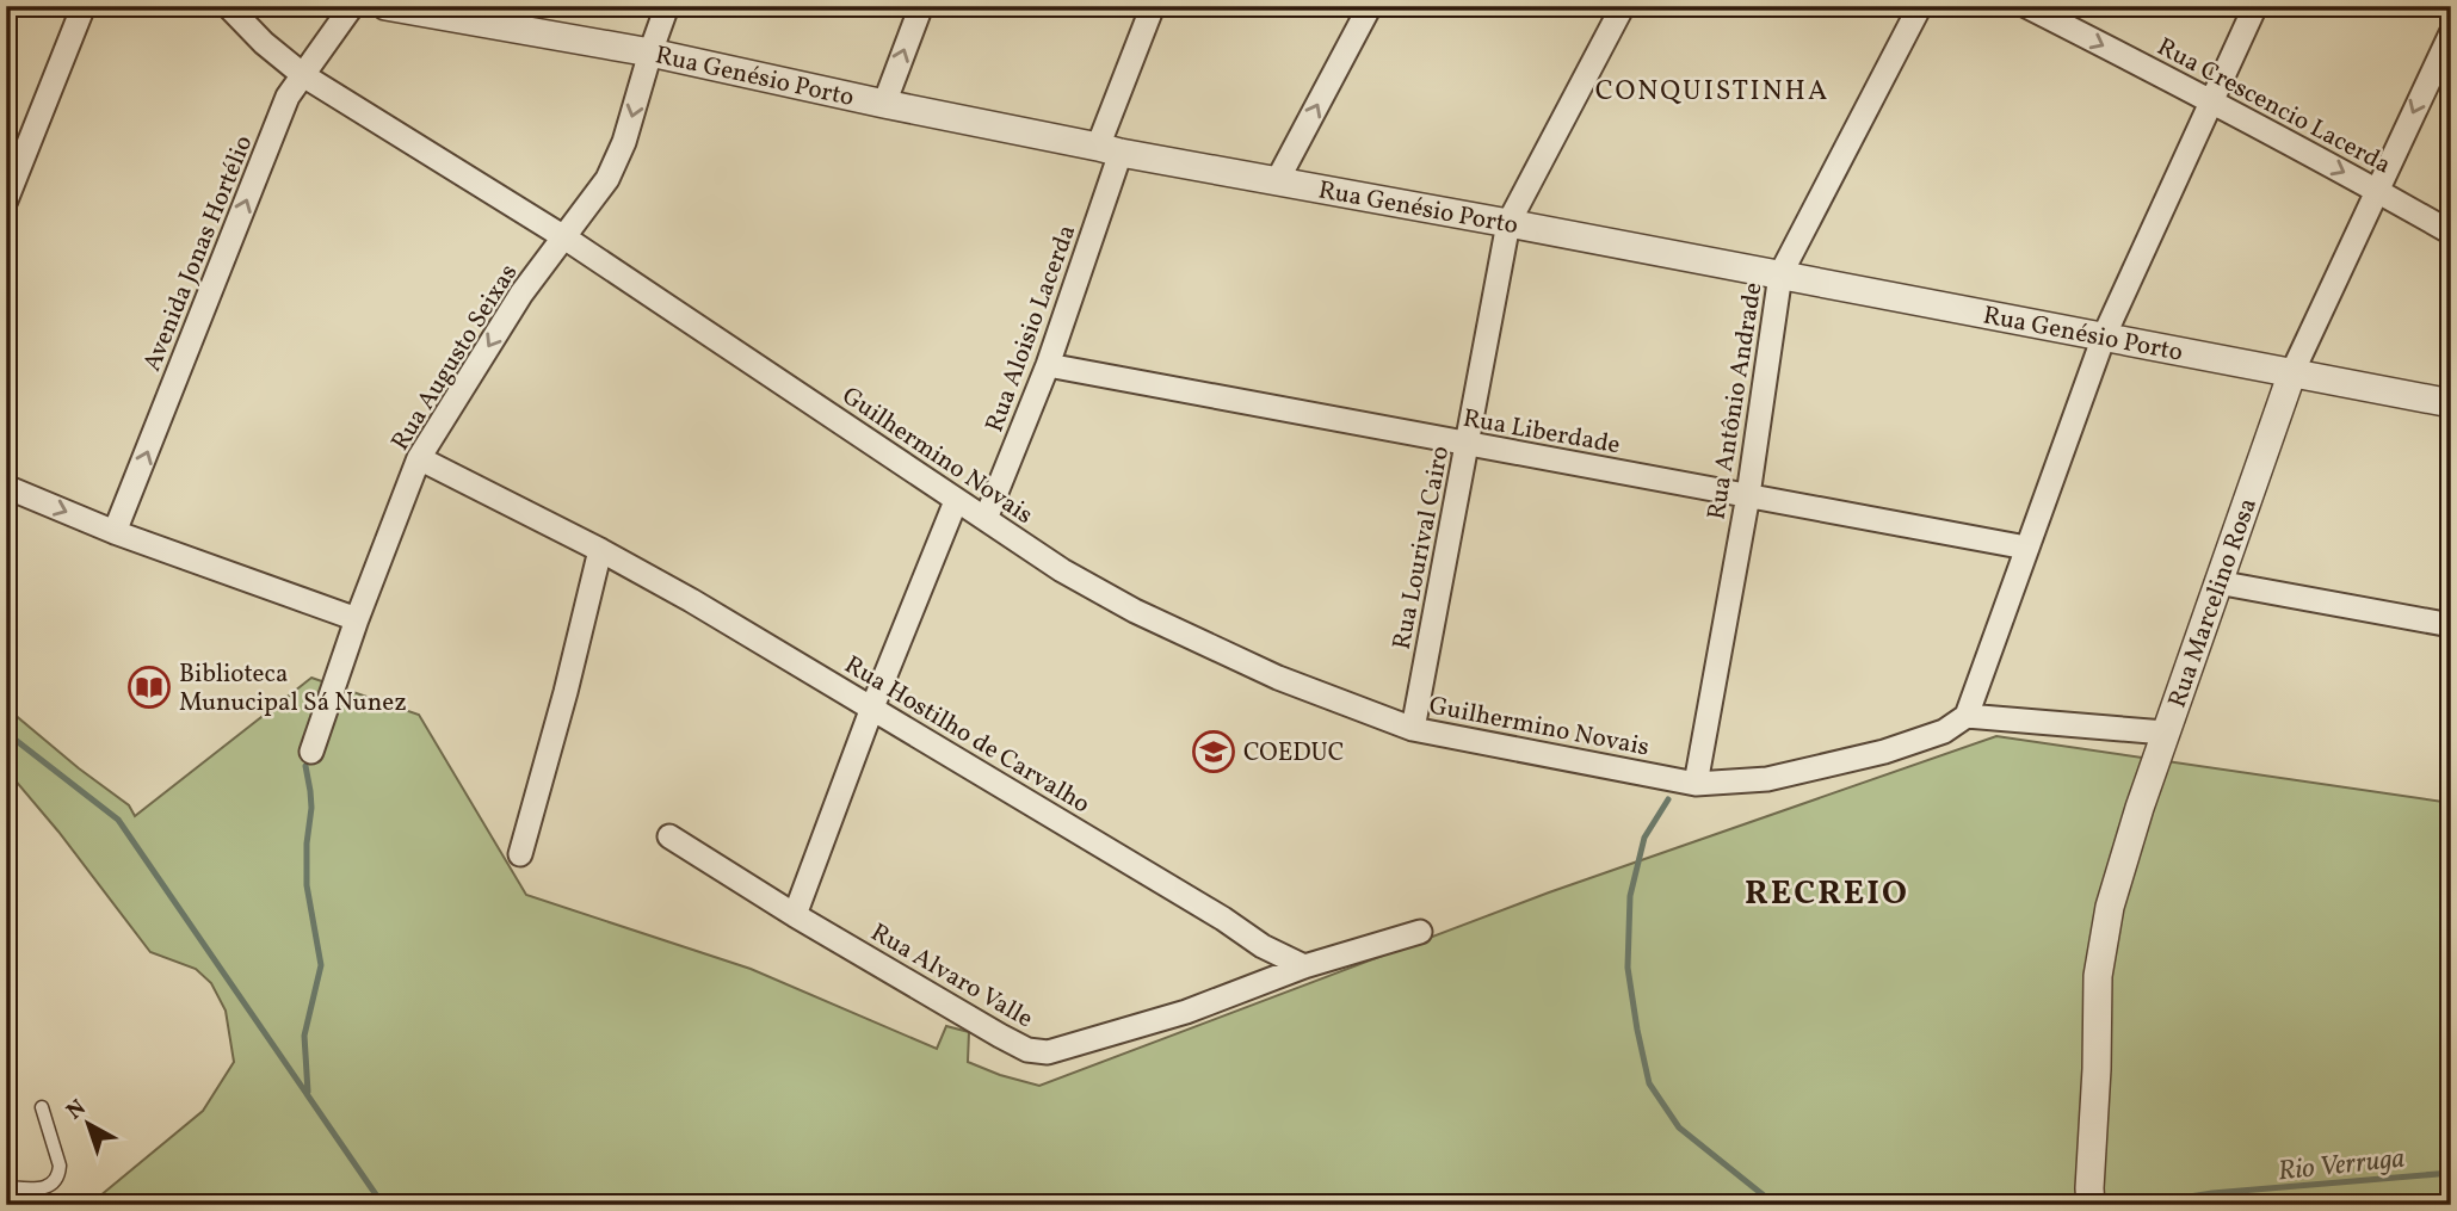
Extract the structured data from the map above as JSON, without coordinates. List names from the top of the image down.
{
  "streets": {
    "street": [
      "Rua Genésio Porto",
      "Rua Crescencio Lacerda",
      "Avenida Jonas Hortélio",
      "Rua Aloisio Lacerda",
      "Rua Augusto Seixas",
      "Rua Antônio Andrade",
      "Rua Liberdade",
      "Guilhermino Novais",
      "Rua Lourival Cairo",
      "Rua Marcelino Rosa",
      "Rua Hostilho de Carvalho",
      "Rua Alvaro Valle"
    ]
  },
  "crossings": [
    ["Rua Genésio Porto", "Rua Aloisio Lacerda"],
    ["Rua Genésio Porto", "Rua Augusto Seixas"],
    ["Rua Genésio Porto", "Rua Antônio Andrade"],
    ["Rua Genésio Porto", "Rua Lourival Cairo"],
    ["Rua Genésio Porto", "Rua Marcelino Rosa"],
    ["Rua Crescencio Lacerda", "Rua Marcelino Rosa"],
    ["Avenida Jonas Hortélio", "Guilhermino Novais"],
    ["Rua Aloisio Lacerda", "Rua Liberdade"],
    ["Rua Aloisio Lacerda", "Guilhermino Novais"],
    ["Rua Augusto Seixas", "Guilhermino Novais"],
    ["Rua Augusto Seixas", "Rua Hostilho de Carvalho"],
    ["Rua Antônio Andrade", "Rua Liberdade"],
    ["Rua Antônio Andrade", "Guilhermino Novais"],
    ["Rua Liberdade", "Rua Lourival Cairo"],
    ["Guilhermino Novais", "Rua Lourival Cairo"],
    ["Rua Hostilho de Carvalho", "Rua Alvaro Valle"]
  ],
  "one_way": ["Rua Crescencio Lacerda", "Avenida Jonas Hortélio", "Rua Augusto Seixas"],
  "districts": ["CONQUISTINHA", "RECREIO"],
  "water": ["Rio Verruga"],
  "places": {
    "library": ["Biblioteca Munucipal Sá Nunez"],
    "school or university": ["COEDUC"]
  },
  "north": "top left"
}
